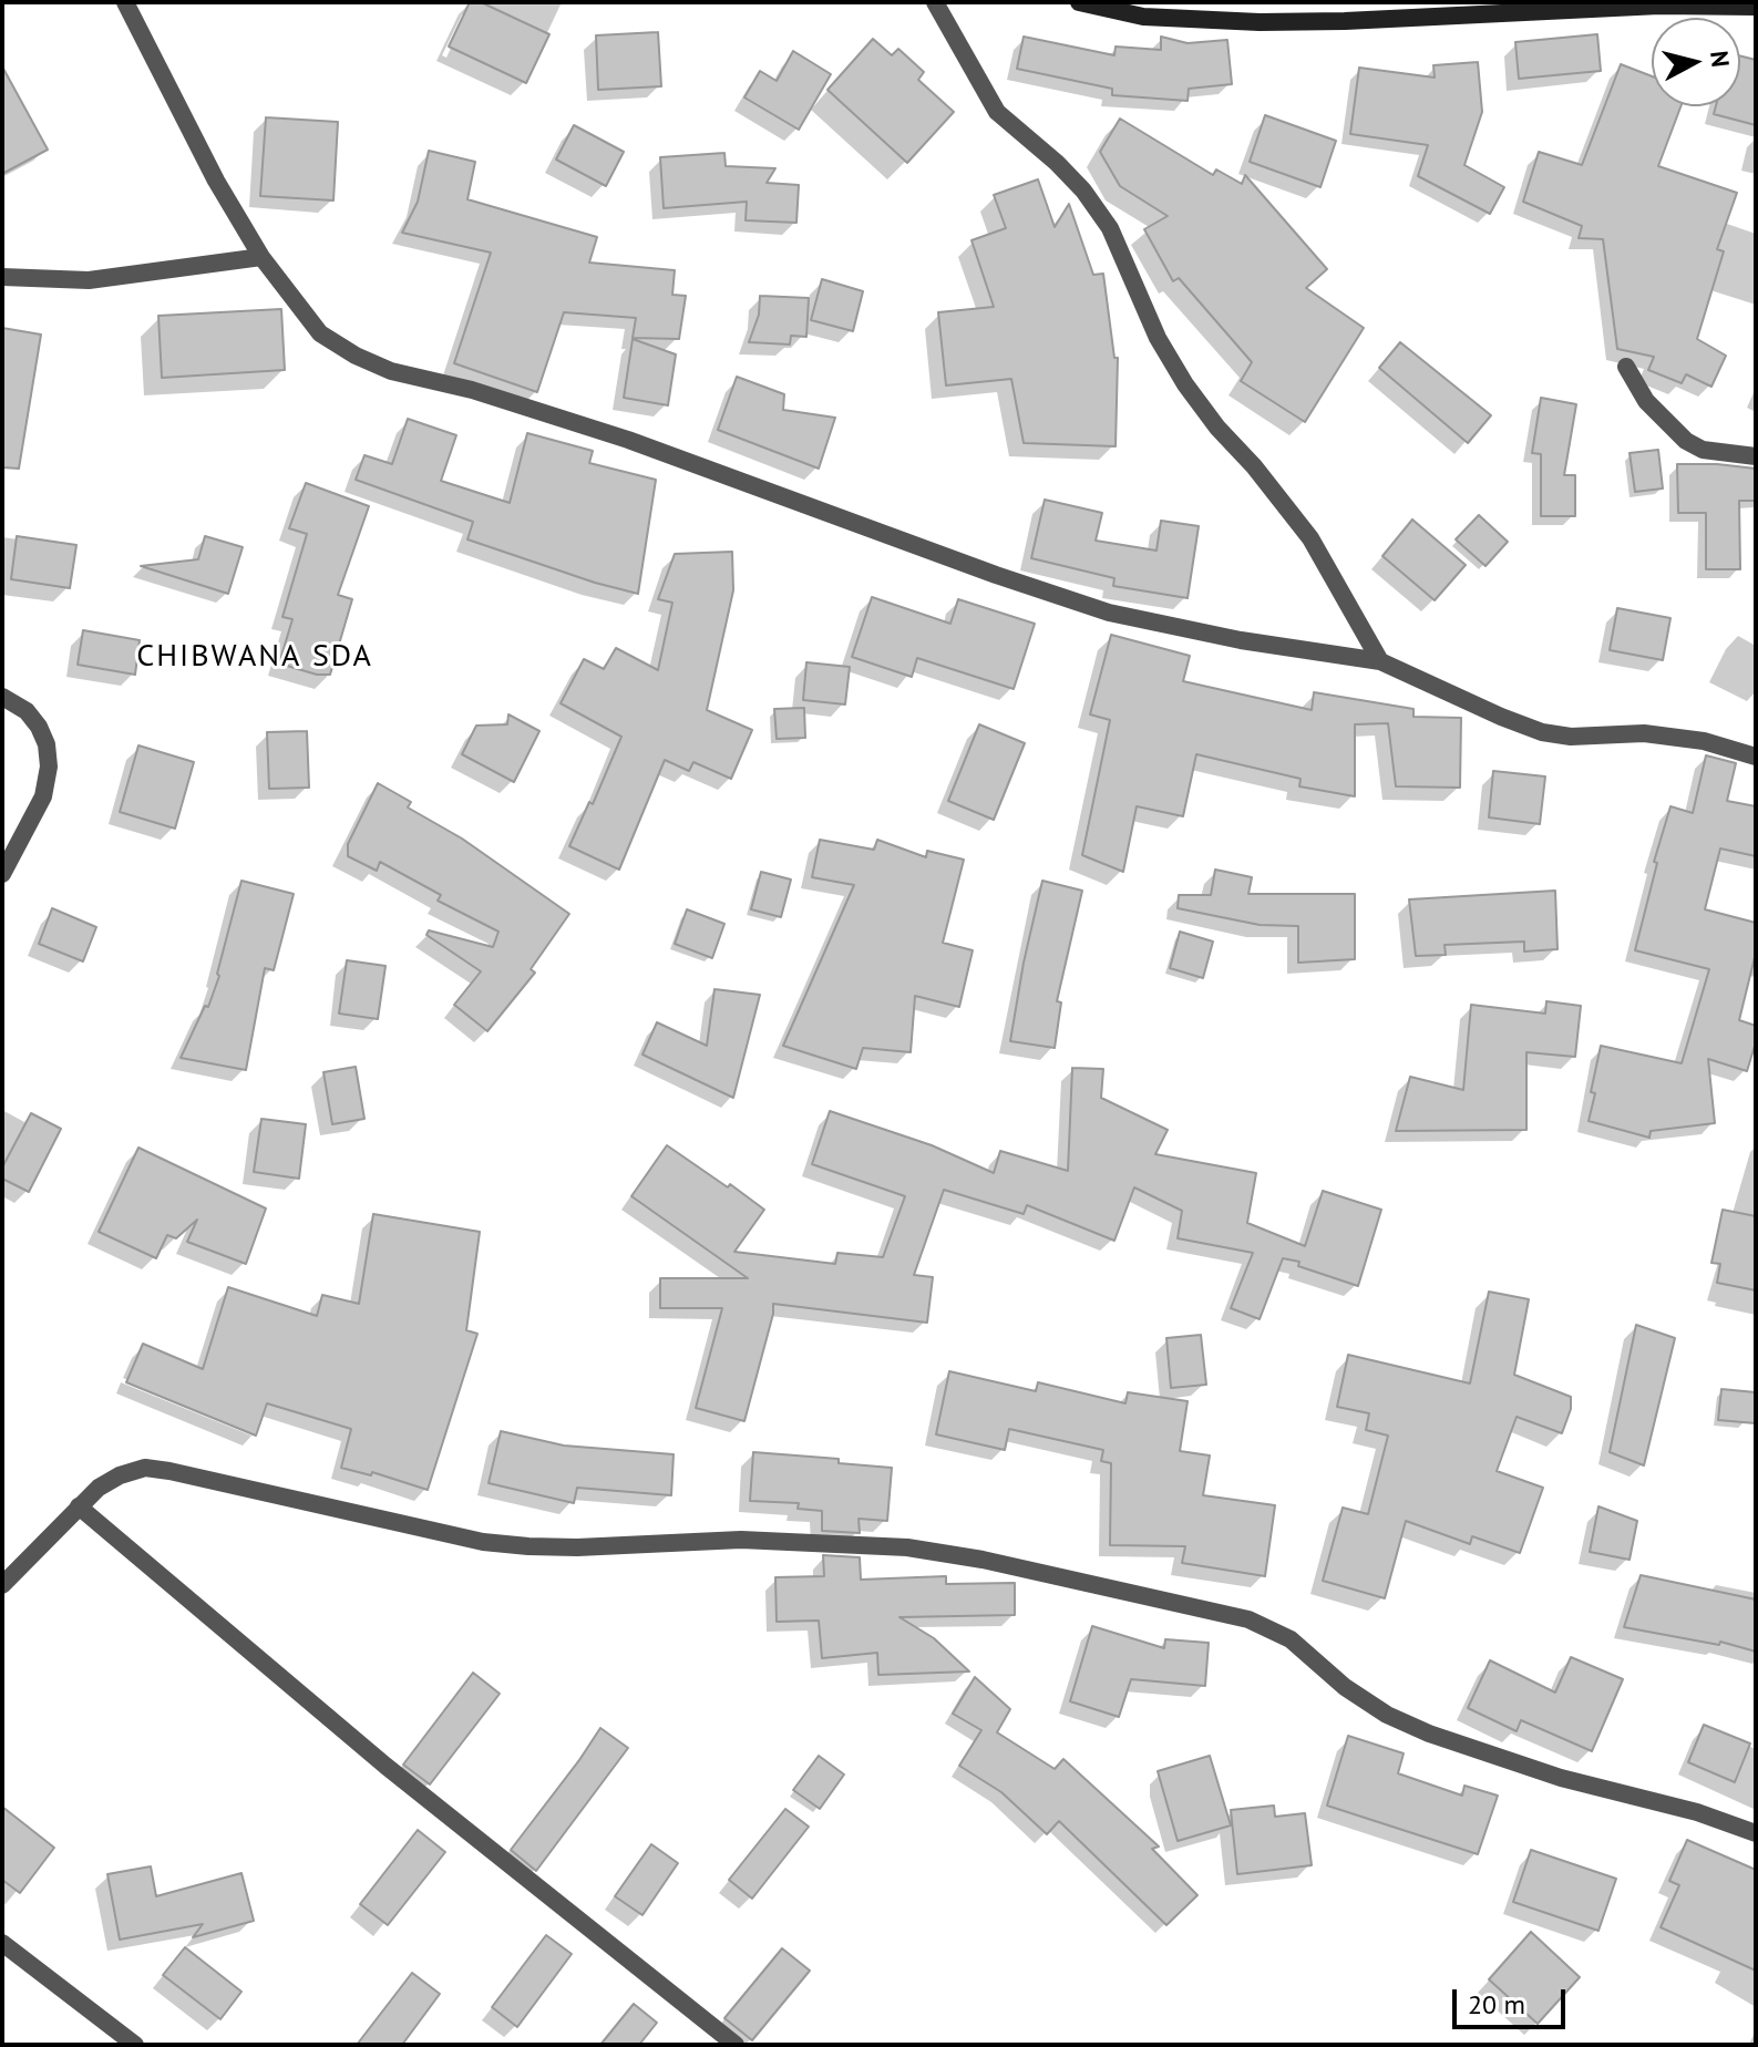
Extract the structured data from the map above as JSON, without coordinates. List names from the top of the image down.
{
  "districts": ["CHIBWANA SDA"],
  "scale_bar": "20 m",
  "north": "right"
}
